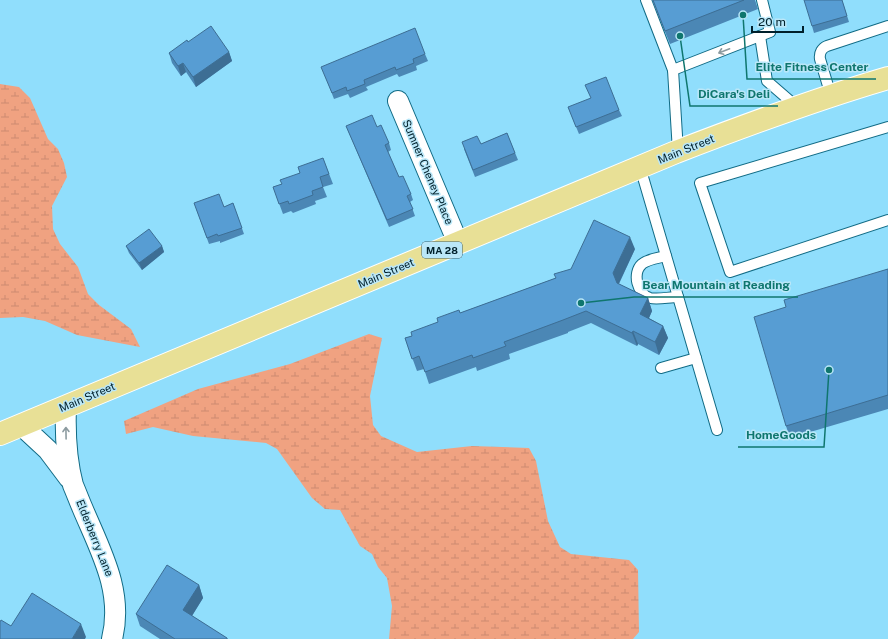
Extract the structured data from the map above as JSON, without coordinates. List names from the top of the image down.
{
  "streets": {
    "main road": ["Main Street", "MA 28"],
    "street": ["Sumner Cheney Place", "Elderberry Lane"]
  },
  "crossings": [
    ["Main Street", "Sumner Cheney Place"],
    ["Main Street", "Elderberry Lane"]
  ],
  "places": [
    "Elite Fitness Center",
    "DiCara's Deli",
    "Bear Mountain at Reading",
    "HomeGoods"
  ],
  "scale_bar": "20 m"
}
